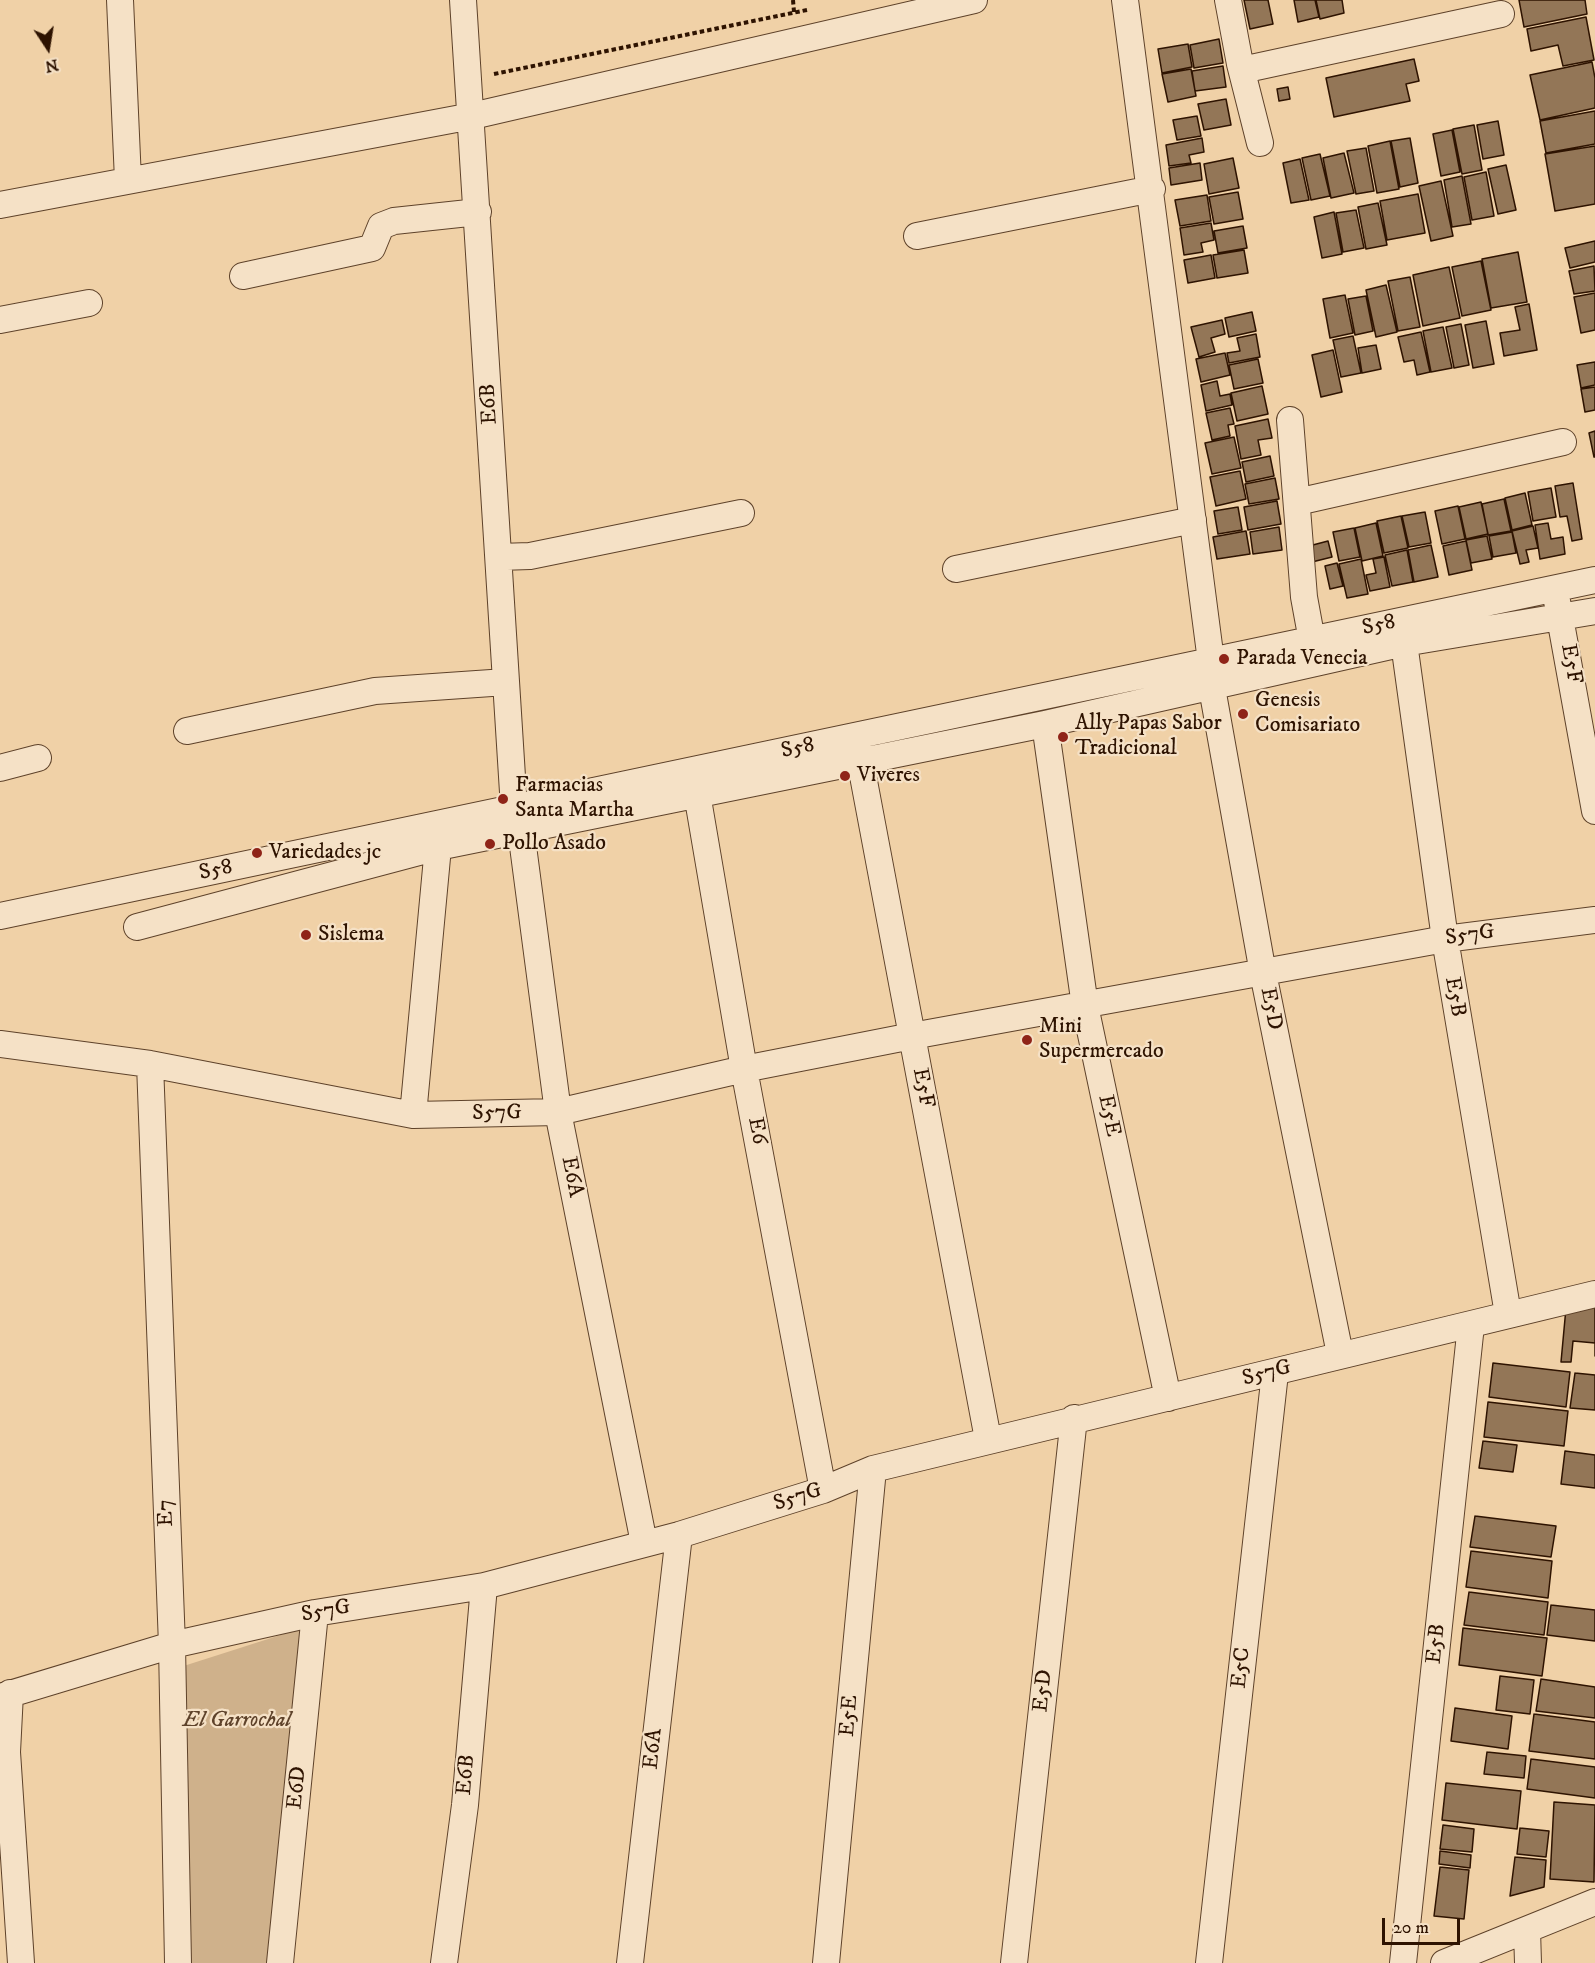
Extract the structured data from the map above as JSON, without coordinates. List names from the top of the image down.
{
  "streets": {
    "street": [
      "E6B",
      "S58",
      "E5F",
      "S57G",
      "E5B",
      "E5D",
      "E5E",
      "E6",
      "E6A",
      "E7",
      "E5C",
      "E6D"
    ]
  },
  "crossings": [
    ["E6B", "S58"],
    ["E6B", "S57G"],
    ["E6B", "E6A"],
    ["S58", "E5F"],
    ["S58", "E5B"],
    ["S58", "E5D"],
    ["S58", "E5E"],
    ["S58", "E6"],
    ["S58", "E6A"],
    ["E5F", "S57G"],
    ["S57G", "E5B"],
    ["S57G", "E5D"],
    ["S57G", "E5E"],
    ["S57G", "E6"],
    ["S57G", "E6A"],
    ["S57G", "E7"],
    ["S57G", "E5C"],
    ["S57G", "E6D"]
  ],
  "parks": ["El Garrochal"],
  "places": [
    "Parada Venecia",
    "Genesis Comisariato",
    "Ally Papas Sabor Tradicional",
    "Viveres",
    "Farmacias Santa Martha",
    "Pollo Asado",
    "Variedades jc",
    "Sislema",
    "Mini Supermercado"
  ],
  "scale_bar": "20 m",
  "north": "bottom"
}
